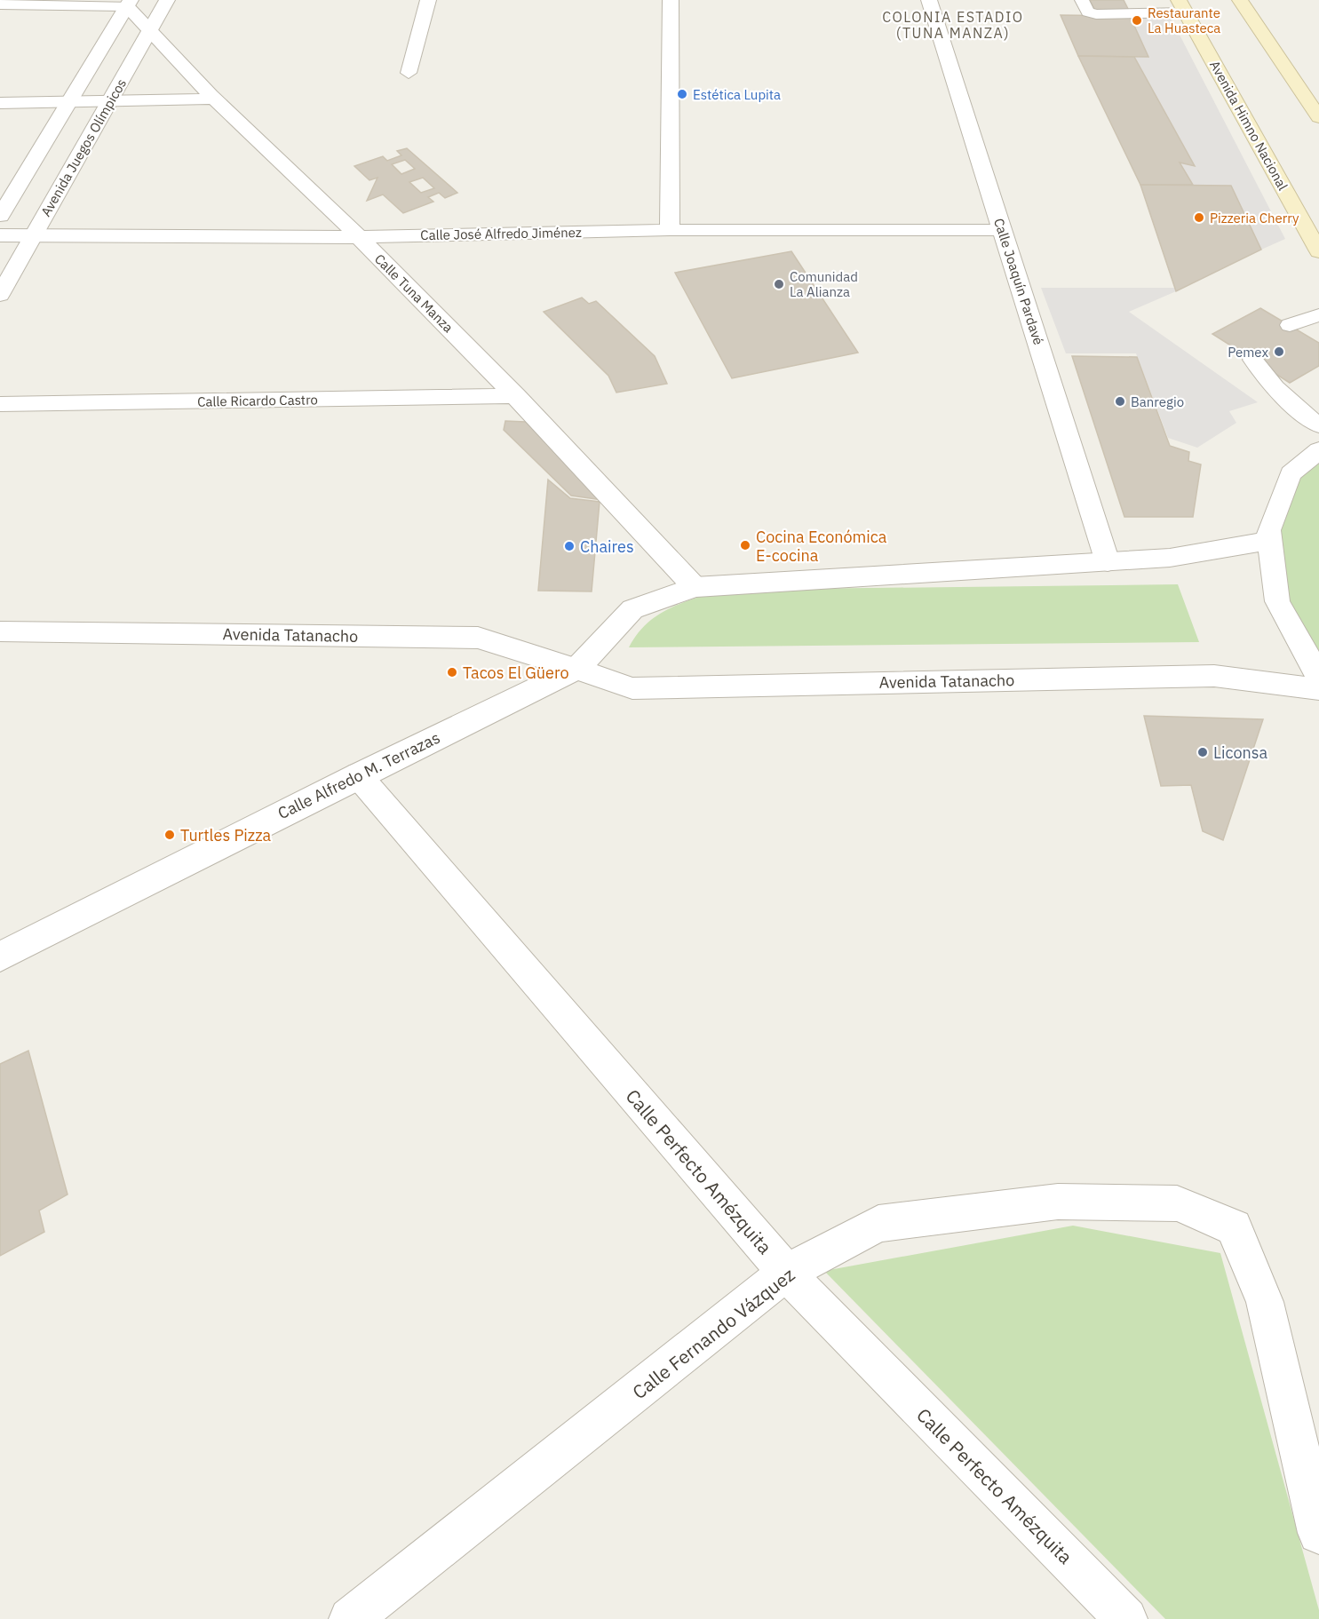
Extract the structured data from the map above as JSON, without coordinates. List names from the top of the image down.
{
  "streets": {
    "main road": ["Avenida Himno Nacional"],
    "street": [
      "Avenida Juegos Olímpicos",
      "Calle José Alfredo Jiménez",
      "Calle Joaquín Pardavé",
      "Calle Tuna Manza",
      "Calle Ricardo Castro",
      "Avenida Tatanacho",
      "Calle Alfredo M. Terrazas",
      "Calle Perfecto Amézquita",
      "Calle Fernando Vázquez"
    ]
  },
  "crossings": [
    ["Avenida Juegos Olímpicos", "Calle José Alfredo Jiménez"],
    ["Avenida Juegos Olímpicos", "Calle Tuna Manza"],
    ["Calle José Alfredo Jiménez", "Calle Joaquín Pardavé"],
    ["Calle José Alfredo Jiménez", "Calle Tuna Manza"],
    ["Calle Tuna Manza", "Calle Ricardo Castro"],
    ["Avenida Tatanacho", "Calle Alfredo M. Terrazas"],
    ["Calle Alfredo M. Terrazas", "Calle Perfecto Amézquita"],
    ["Calle Perfecto Amézquita", "Calle Fernando Vázquez"]
  ],
  "districts": ["COLONIA ESTADIO (TUNA MANZA)"],
  "places": [
    "Restaurante La Huasteca",
    "Estética Lupita",
    "Pizzeria Cherry",
    "Comunidad La Alianza",
    "Pemex",
    "Banregio",
    "Cocina Económica E-cocina",
    "Chaires",
    "Tacos El Güero",
    "Liconsa",
    "Turtles Pizza"
  ]
}
